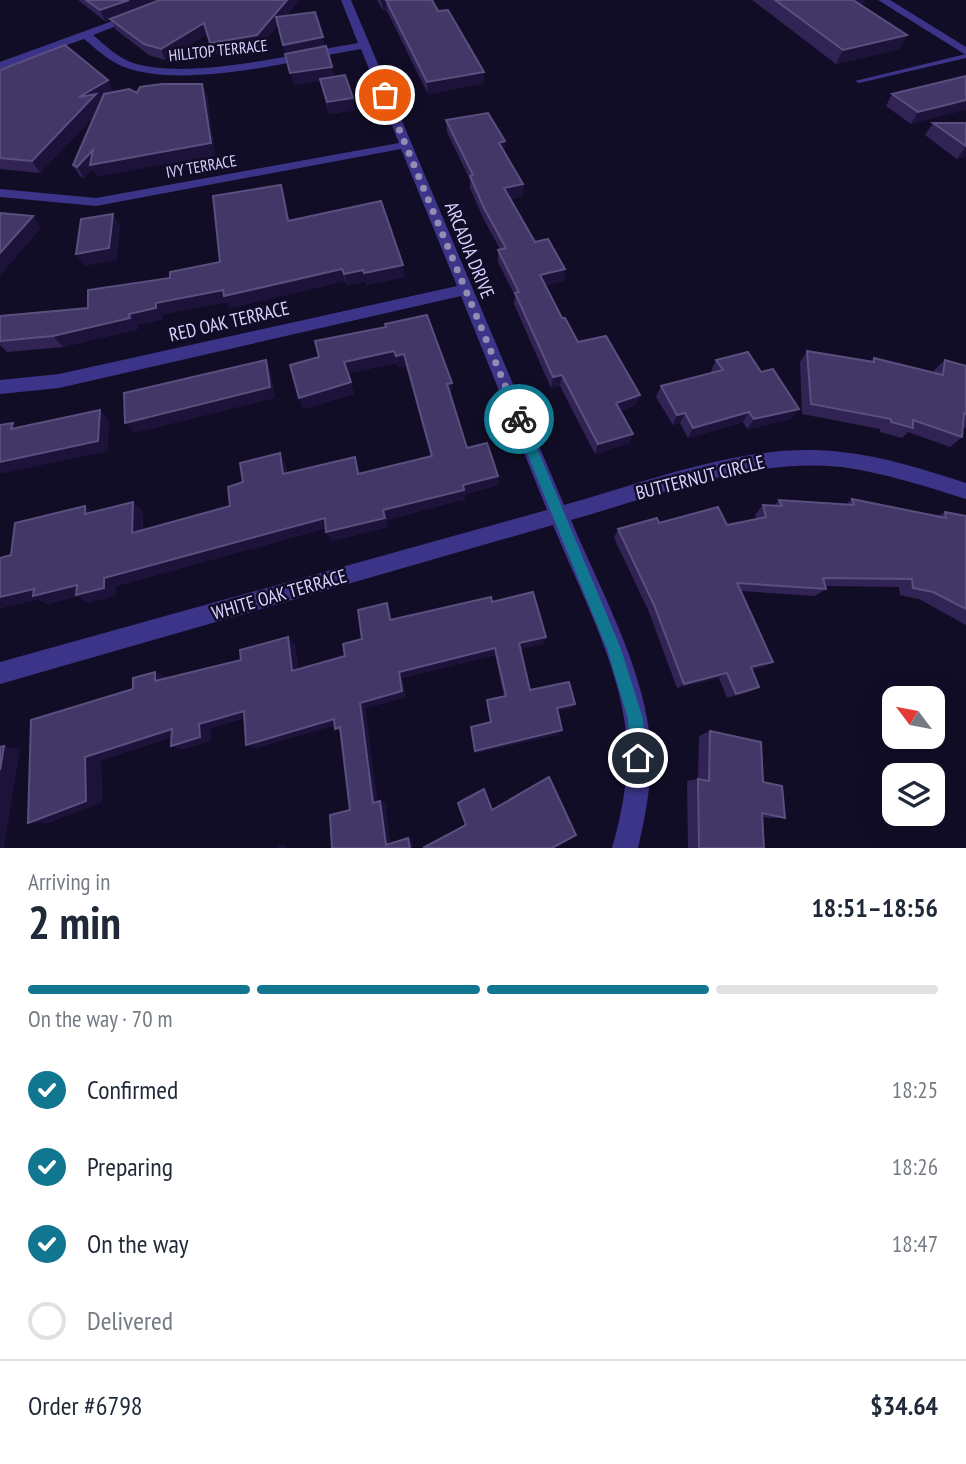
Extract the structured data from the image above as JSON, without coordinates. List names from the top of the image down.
{
  "streets": {
    "street": [
      "HILLTOP TERRACE",
      "IVY TERRACE",
      "ARCADIA DRIVE",
      "RED OAK TERRACE",
      "BUTTERNUT CIRCLE",
      "WHITE OAK TERRACE"
    ]
  },
  "crossings": [
    ["HILLTOP TERRACE", "ARCADIA DRIVE"],
    ["IVY TERRACE", "ARCADIA DRIVE"],
    ["ARCADIA DRIVE", "RED OAK TERRACE"],
    ["ARCADIA DRIVE", "BUTTERNUT CIRCLE"],
    ["ARCADIA DRIVE", "WHITE OAK TERRACE"],
    ["BUTTERNUT CIRCLE", "WHITE OAK TERRACE"]
  ],
  "north": "top left",
  "page": {
    "heading": ["2 min", "Arriving in", "18:51–18:56"],
    "panel": ["Order #6798", "$34.64"],
    "bar": "On the way · 70 m",
    "list": [
      ["Confirmed", "18:25"],
      ["Preparing", "18:26"],
      ["On the way", "18:47"],
      "Delivered"
    ]
  }
}
